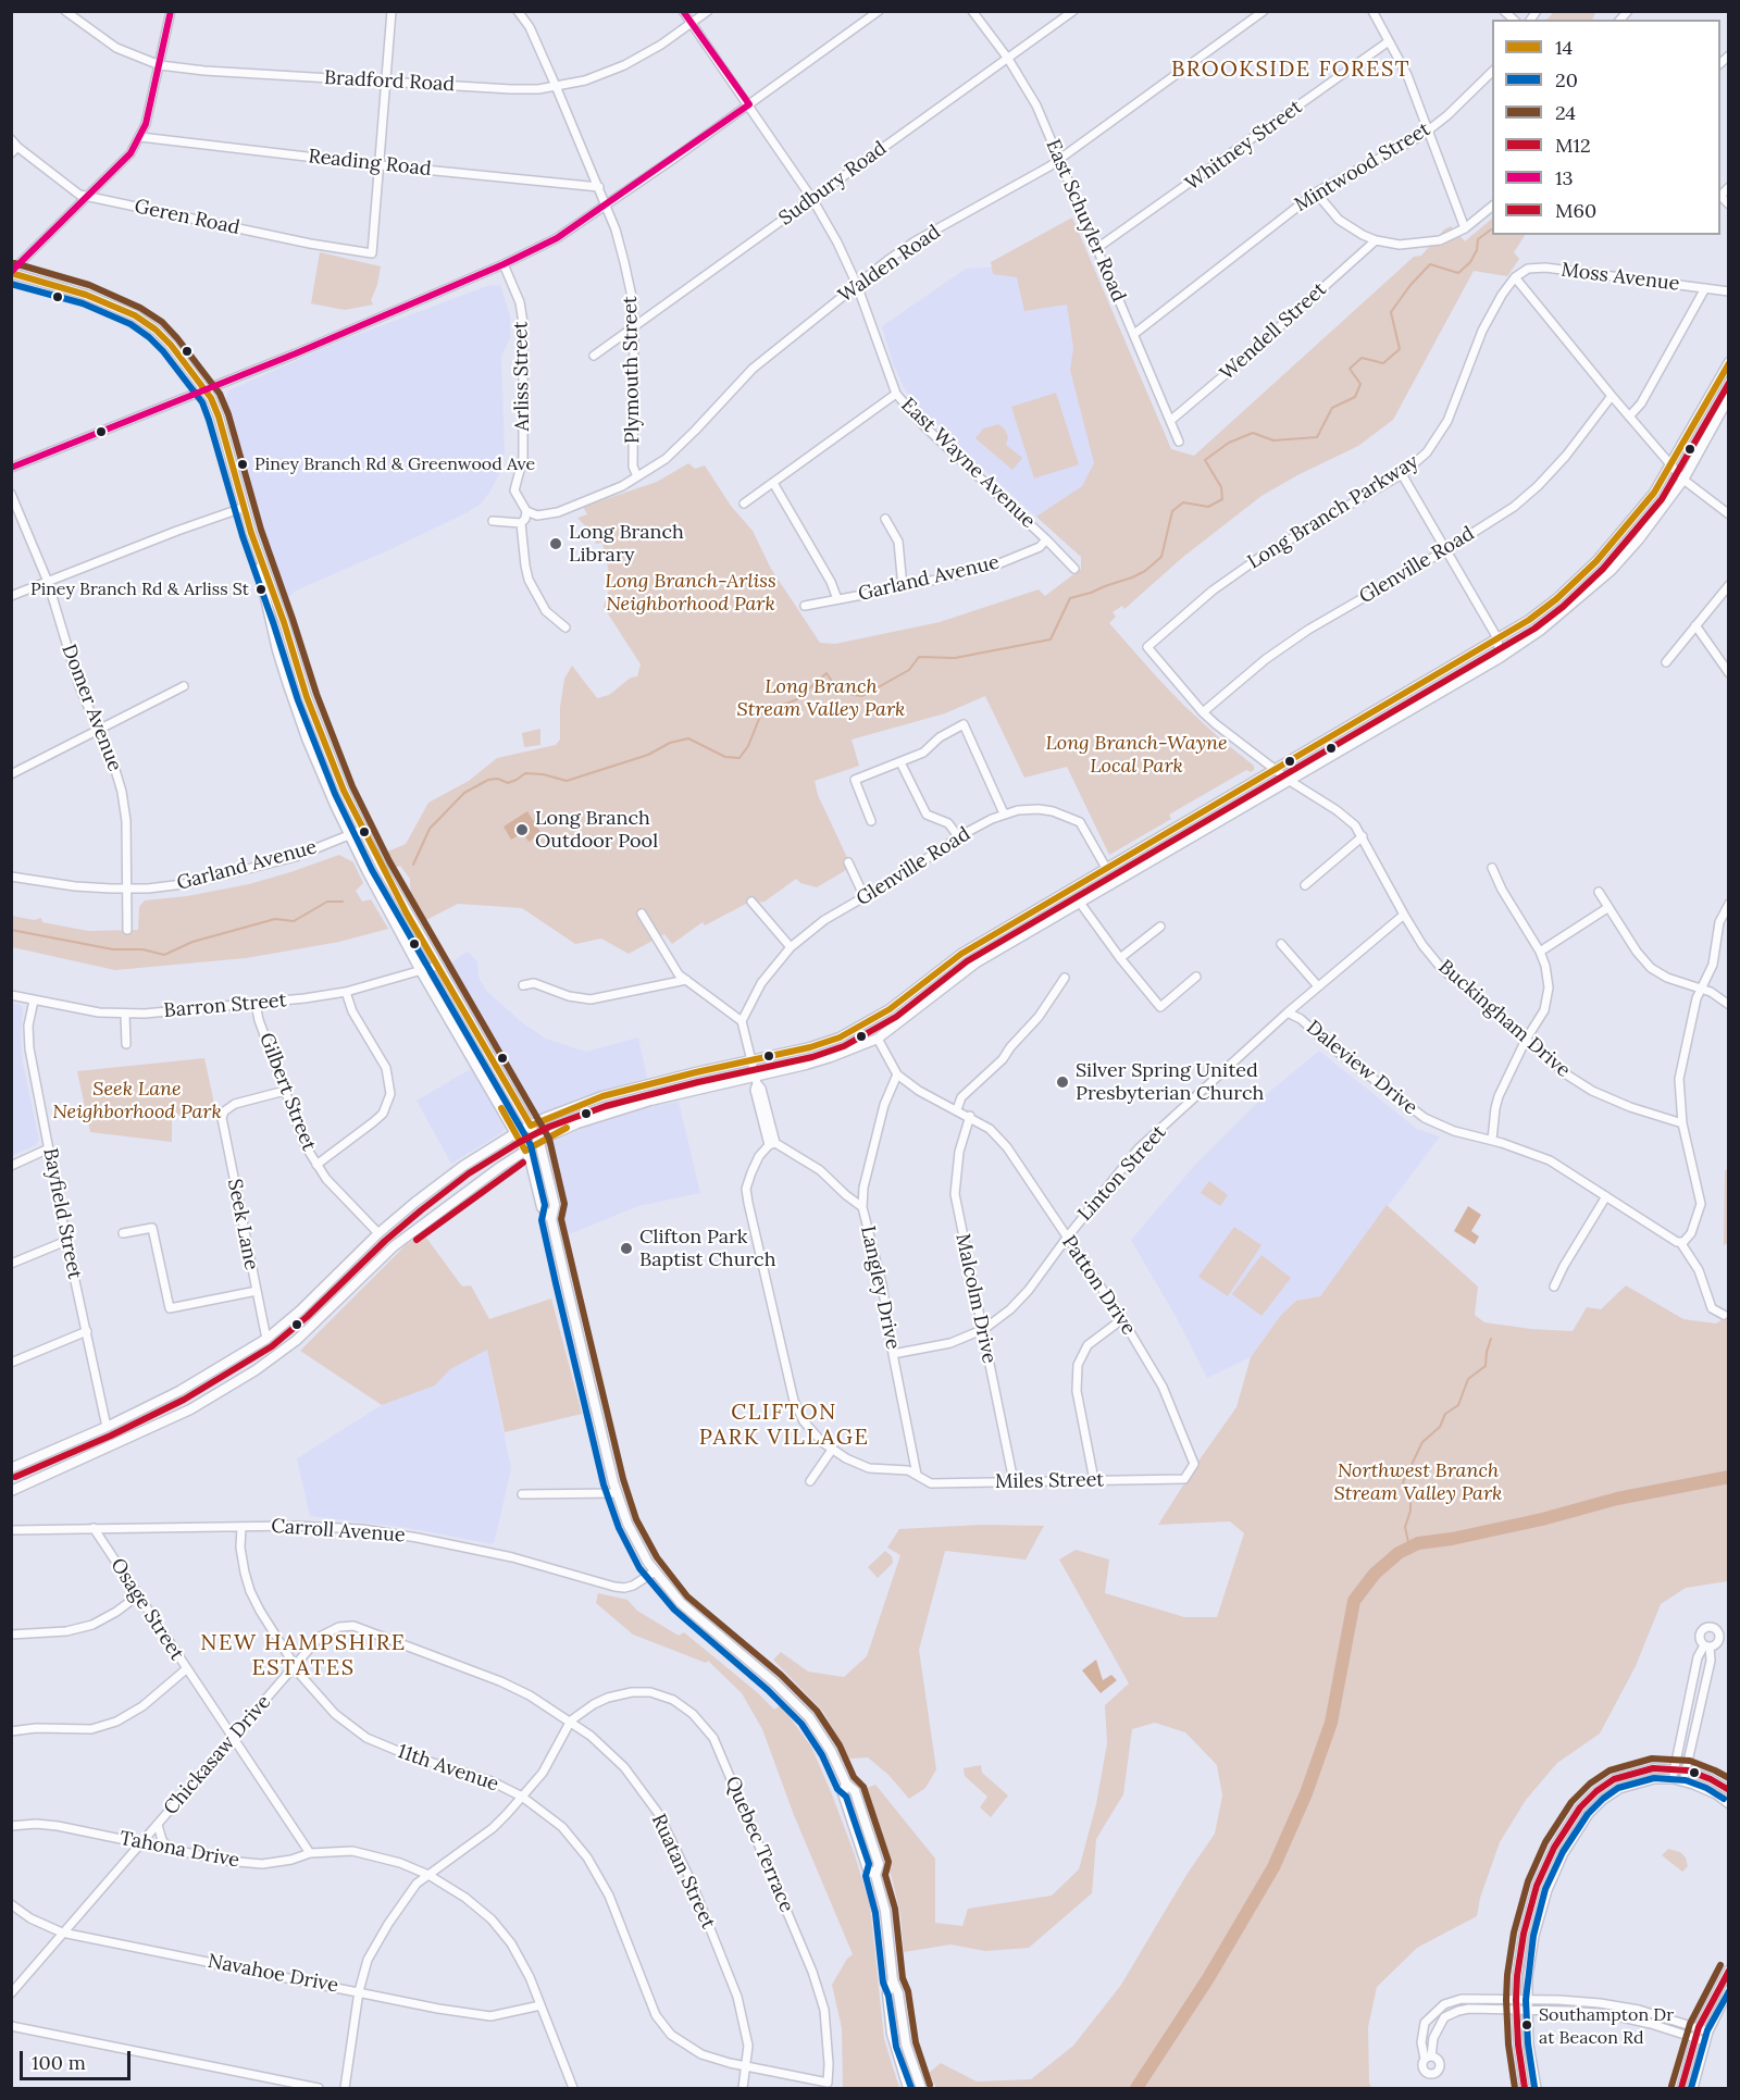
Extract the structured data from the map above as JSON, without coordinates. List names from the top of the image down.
{
  "streets": {
    "street": [
      "Bradford Road",
      "Whitney Street",
      "Reading Road",
      "Mintwood Street",
      "Sudbury Road",
      "Geren Road",
      "East Schuyler Road",
      "Walden Road",
      "Moss Avenue",
      "Wendell Street",
      "Plymouth Street",
      "Arliss Street",
      "East Wayne Avenue",
      "Long Branch Parkway",
      "Glenville Road",
      "Garland Avenue",
      "Domer Avenue",
      "Barron Street",
      "Buckingham Drive",
      "Daleview Drive",
      "Gilbert Street",
      "Linton Street",
      "Bayfield Street",
      "Seek Lane",
      "Patton Drive",
      "Langley Drive",
      "Malcolm Drive",
      "Miles Street",
      "Carroll Avenue",
      "Osage Street",
      "Chickasaw Drive",
      "11th Avenue",
      "Quebec Terrace",
      "Tahona Drive",
      "Ruatan Street",
      "Navahoe Drive"
    ]
  },
  "crossings": [
    ["Bradford Road", "Plymouth Street"],
    ["Bradford Road", "East Wayne Avenue"],
    ["Whitney Street", "East Schuyler Road"],
    ["Reading Road", "Geren Road"],
    ["Reading Road", "Plymouth Street"],
    ["Mintwood Street", "East Schuyler Road"],
    ["Sudbury Road", "East Schuyler Road"],
    ["Sudbury Road", "Plymouth Street"],
    ["Sudbury Road", "East Wayne Avenue"],
    ["East Schuyler Road", "Walden Road"],
    ["East Schuyler Road", "Wendell Street"],
    ["Walden Road", "Plymouth Street"],
    ["Walden Road", "Arliss Street"],
    ["Walden Road", "East Wayne Avenue"],
    ["Moss Avenue", "Long Branch Parkway"],
    ["East Wayne Avenue", "Garland Avenue"],
    ["Long Branch Parkway", "Glenville Road"],
    ["Garland Avenue", "Domer Avenue"],
    ["Barron Street", "Gilbert Street"],
    ["Barron Street", "Bayfield Street"],
    ["Buckingham Drive", "Linton Street"],
    ["Daleview Drive", "Linton Street"],
    ["Gilbert Street", "Seek Lane"],
    ["Linton Street", "Patton Drive"],
    ["Linton Street", "Langley Drive"],
    ["Linton Street", "Malcolm Drive"],
    ["Patton Drive", "Malcolm Drive"],
    ["Patton Drive", "Miles Street"],
    ["Langley Drive", "Miles Street"],
    ["Malcolm Drive", "Miles Street"],
    ["Carroll Avenue", "Osage Street"],
    ["Carroll Avenue", "11th Avenue"],
    ["Osage Street", "Chickasaw Drive"],
    ["Osage Street", "Tahona Drive"],
    ["Chickasaw Drive", "11th Avenue"],
    ["Chickasaw Drive", "Tahona Drive"],
    ["Chickasaw Drive", "Ruatan Street"],
    ["Chickasaw Drive", "Navahoe Drive"],
    ["11th Avenue", "Quebec Terrace"],
    ["11th Avenue", "Ruatan Street"],
    ["Quebec Terrace", "Ruatan Street"],
    ["Tahona Drive", "Navahoe Drive"]
  ],
  "districts": ["BROOKSIDE FOREST", "CLIFTON PARK VILLAGE", "NEW HAMPSHIRE ESTATES"],
  "parks": [
    "Long Branch-Arliss Neighborhood Park",
    "Long Branch Stream Valley Park",
    "Long Branch-Wayne Local Park",
    "Seek Lane Neighborhood Park",
    "Northwest Branch Stream Valley Park"
  ],
  "places": [
    "Piney Branch Rd & Greenwood Ave",
    "Long Branch Library",
    "Piney Branch Rd & Arliss St",
    "Long Branch Outdoor Pool",
    "Silver Spring United Presbyterian Church",
    "Clifton Park Baptist Church",
    "Southampton Dr at Beacon Rd"
  ],
  "lines": [
    "transit line 13",
    "transit line 24",
    "transit line 14",
    "transit line 20",
    "transit line M12",
    "transit line M60"
  ],
  "legend": [
    "14",
    "20",
    "24",
    "M12",
    "13",
    "M60"
  ],
  "scale_bar": "100 m"
}
